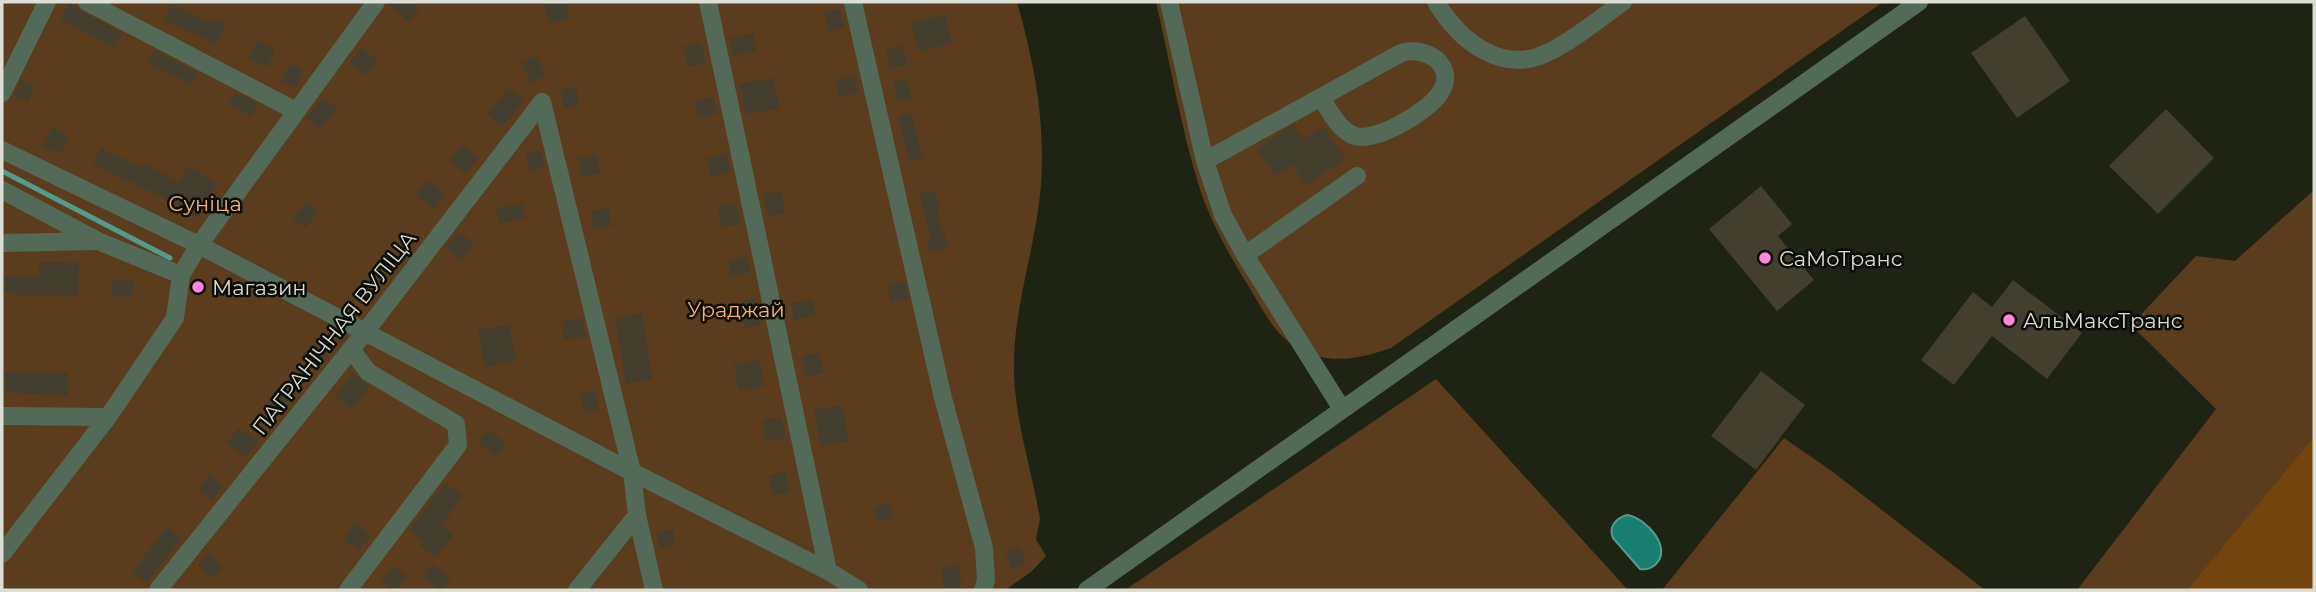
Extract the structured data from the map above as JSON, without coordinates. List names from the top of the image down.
{
  "streets": {
    "street": ["ПАГРАНІЧНАЯ ВУЛІЦА"]
  },
  "parks": ["Суніца", "Ураджай"],
  "places": ["СаМоТранс", "Магазин", "АльМаксТранс"]
}
